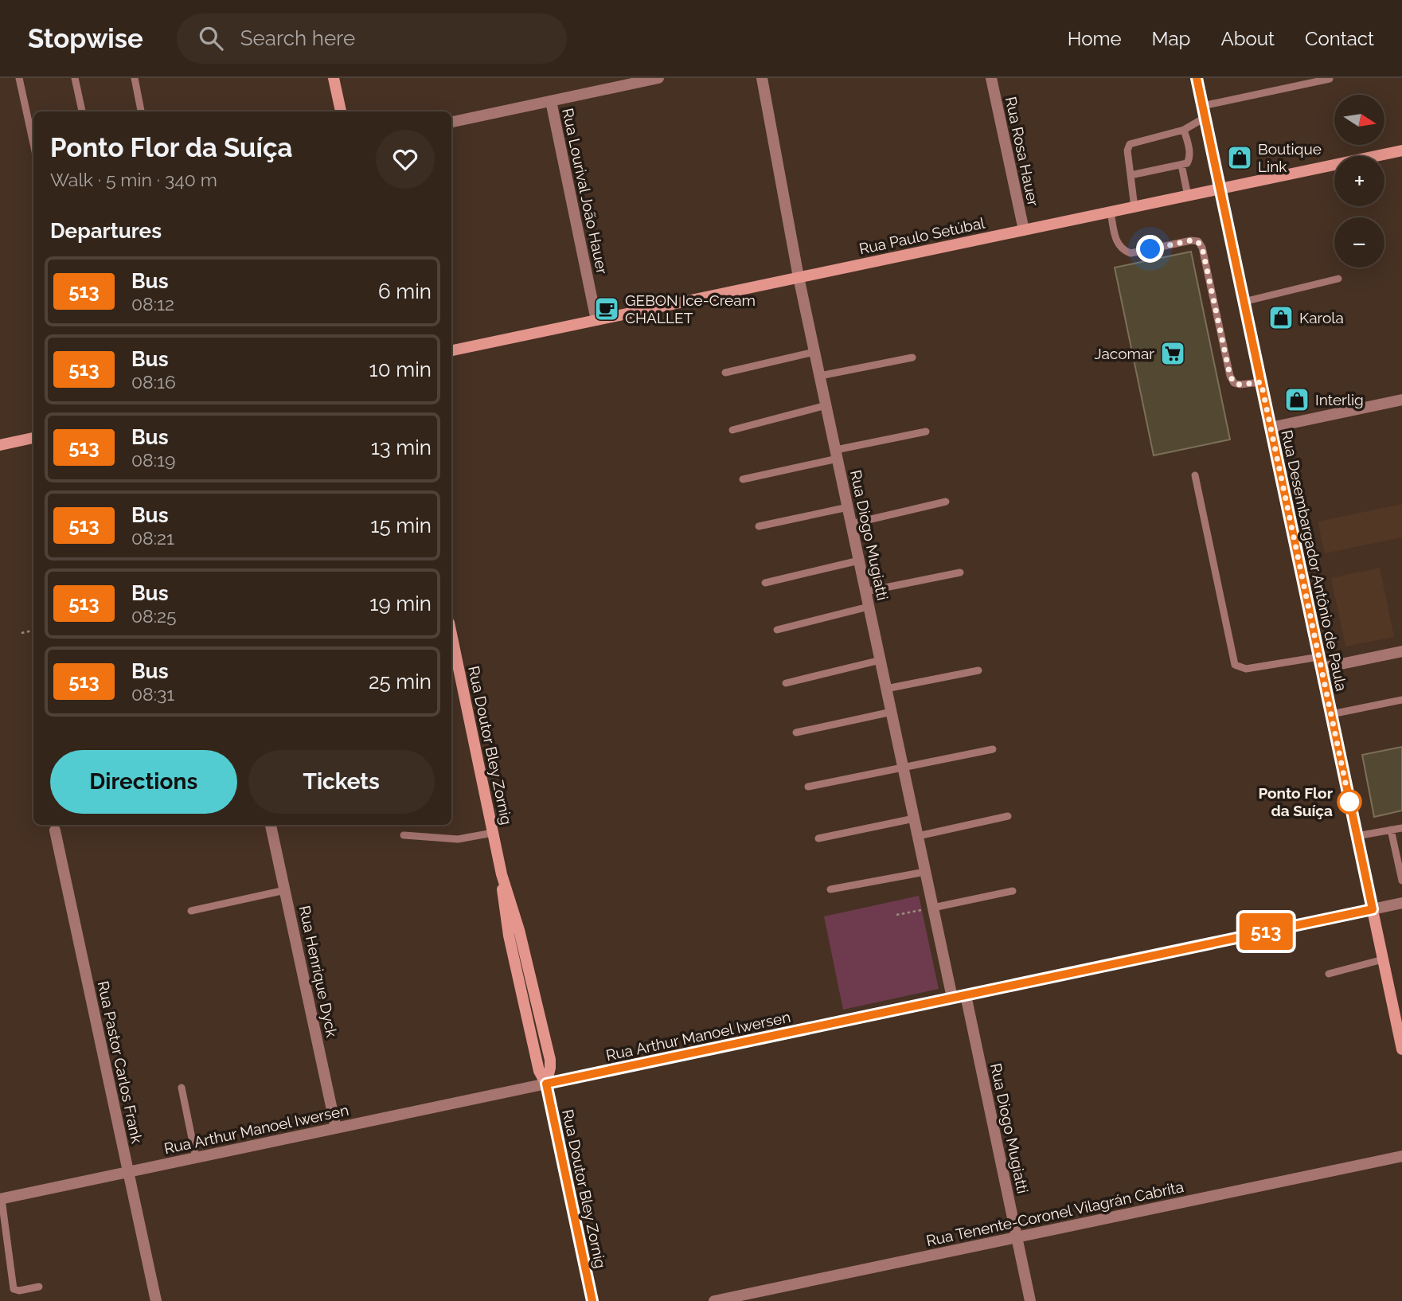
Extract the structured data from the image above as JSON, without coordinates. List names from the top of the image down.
{
  "streets": {
    "main road": ["Rua Paulo Setúbal", "Rua Desembargador Antônio de Paula", "Rua Doutor Bley Zornig"],
    "street": [
      "Rua Rosa Hauer",
      "Rua Lourival João Hauer",
      "Rua Diogo Mugiatti",
      "Rua Henrique Dyck",
      "Rua Arthur Manoel Iwersen",
      "Rua Pastor Carlos Frank",
      "Rua Tenente-Coronel Vilagrán Cabrita"
    ]
  },
  "crossings": [
    ["Rua Rosa Hauer", "Rua Paulo Setúbal"],
    ["Rua Lourival João Hauer", "Rua Paulo Setúbal"],
    ["Rua Paulo Setúbal", "Rua Diogo Mugiatti"],
    ["Rua Paulo Setúbal", "Rua Desembargador Antônio de Paula"],
    ["Rua Diogo Mugiatti", "Rua Arthur Manoel Iwersen"],
    ["Rua Diogo Mugiatti", "Rua Tenente-Coronel Vilagrán Cabrita"],
    ["Rua Desembargador Antônio de Paula", "Rua Arthur Manoel Iwersen"],
    ["Rua Doutor Bley Zornig", "Rua Arthur Manoel Iwersen"],
    ["Rua Henrique Dyck", "Rua Arthur Manoel Iwersen"],
    ["Rua Arthur Manoel Iwersen", "Rua Pastor Carlos Frank"]
  ],
  "places": {
    "shop": ["Boutique Link", "Karola", "Interlig"],
    "cafe": ["GEBON Ice-Cream CHALLET"],
    "supermarket": ["Jacomar"],
    "other": ["Ponto Flor da Suíça"]
  },
  "lines": ["bus line 513"],
  "north": "right",
  "page": {
    "header": "Stopwise",
    "search": "Search here",
    "nav": [
      "Home",
      "Map",
      "About",
      "Contact"
    ],
    "on_map": "513",
    "map_buttons": ["+", "−"],
    "heading": [
      ["Ponto Flor da Suíça", "Walk · 5 min · 340 m"],
      "Departures"
    ],
    "list": [
      {
        "mark": "513",
        "name": "Bus",
        "note": "08:12",
        "value": "6 min"
      },
      {
        "mark": "513",
        "name": "Bus",
        "note": "08:16",
        "value": "10 min"
      },
      {
        "mark": "513",
        "name": "Bus",
        "note": "08:19",
        "value": "13 min"
      },
      {
        "mark": "513",
        "name": "Bus",
        "note": "08:21",
        "value": "15 min"
      },
      {
        "mark": "513",
        "name": "Bus",
        "note": "08:25",
        "value": "19 min"
      },
      {
        "mark": "513",
        "name": "Bus",
        "note": "08:31",
        "value": "25 min"
      }
    ],
    "buttons": ["Directions", "Tickets"]
  }
}
